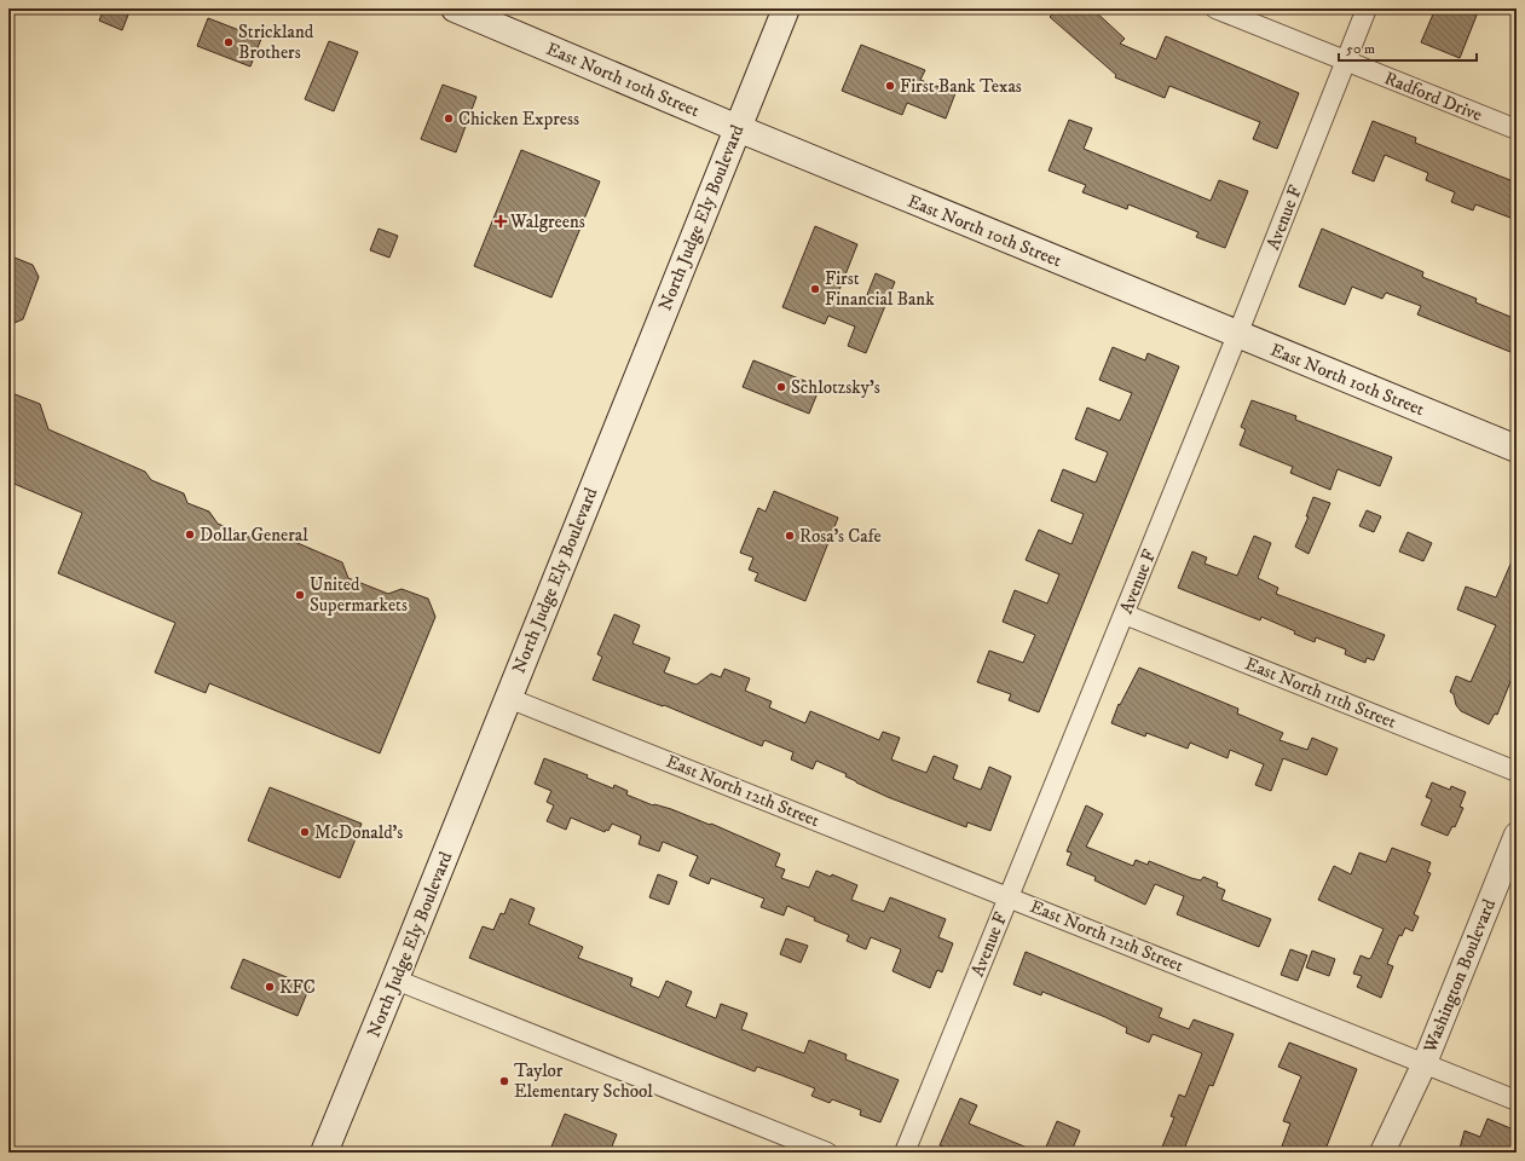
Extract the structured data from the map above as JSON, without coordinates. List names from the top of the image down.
{
  "streets": {
    "main road": ["East North 10th Street", "North Judge Ely Boulevard"],
    "street": [
      "Radford Drive",
      "Avenue F",
      "East North 11th Street",
      "East North 12th Street",
      "Washington Boulevard"
    ]
  },
  "crossings": [
    ["East North 10th Street", "North Judge Ely Boulevard"],
    ["East North 10th Street", "Avenue F"],
    ["Radford Drive", "Avenue F"],
    ["North Judge Ely Boulevard", "East North 12th Street"],
    ["Avenue F", "East North 11th Street"],
    ["Avenue F", "East North 12th Street"],
    ["East North 12th Street", "Washington Boulevard"]
  ],
  "places": {
    "other": [
      "Strickland Brothers",
      "First Bank Texas",
      "Chicken Express",
      "First Financial Bank",
      "Schlotzsky's",
      "Dollar General",
      "Rosa's Cafe",
      "United Supermarkets",
      "McDonald's",
      "KFC",
      "Taylor Elementary School"
    ],
    "health": ["Walgreens"]
  },
  "scale_bar": "50 m"
}
